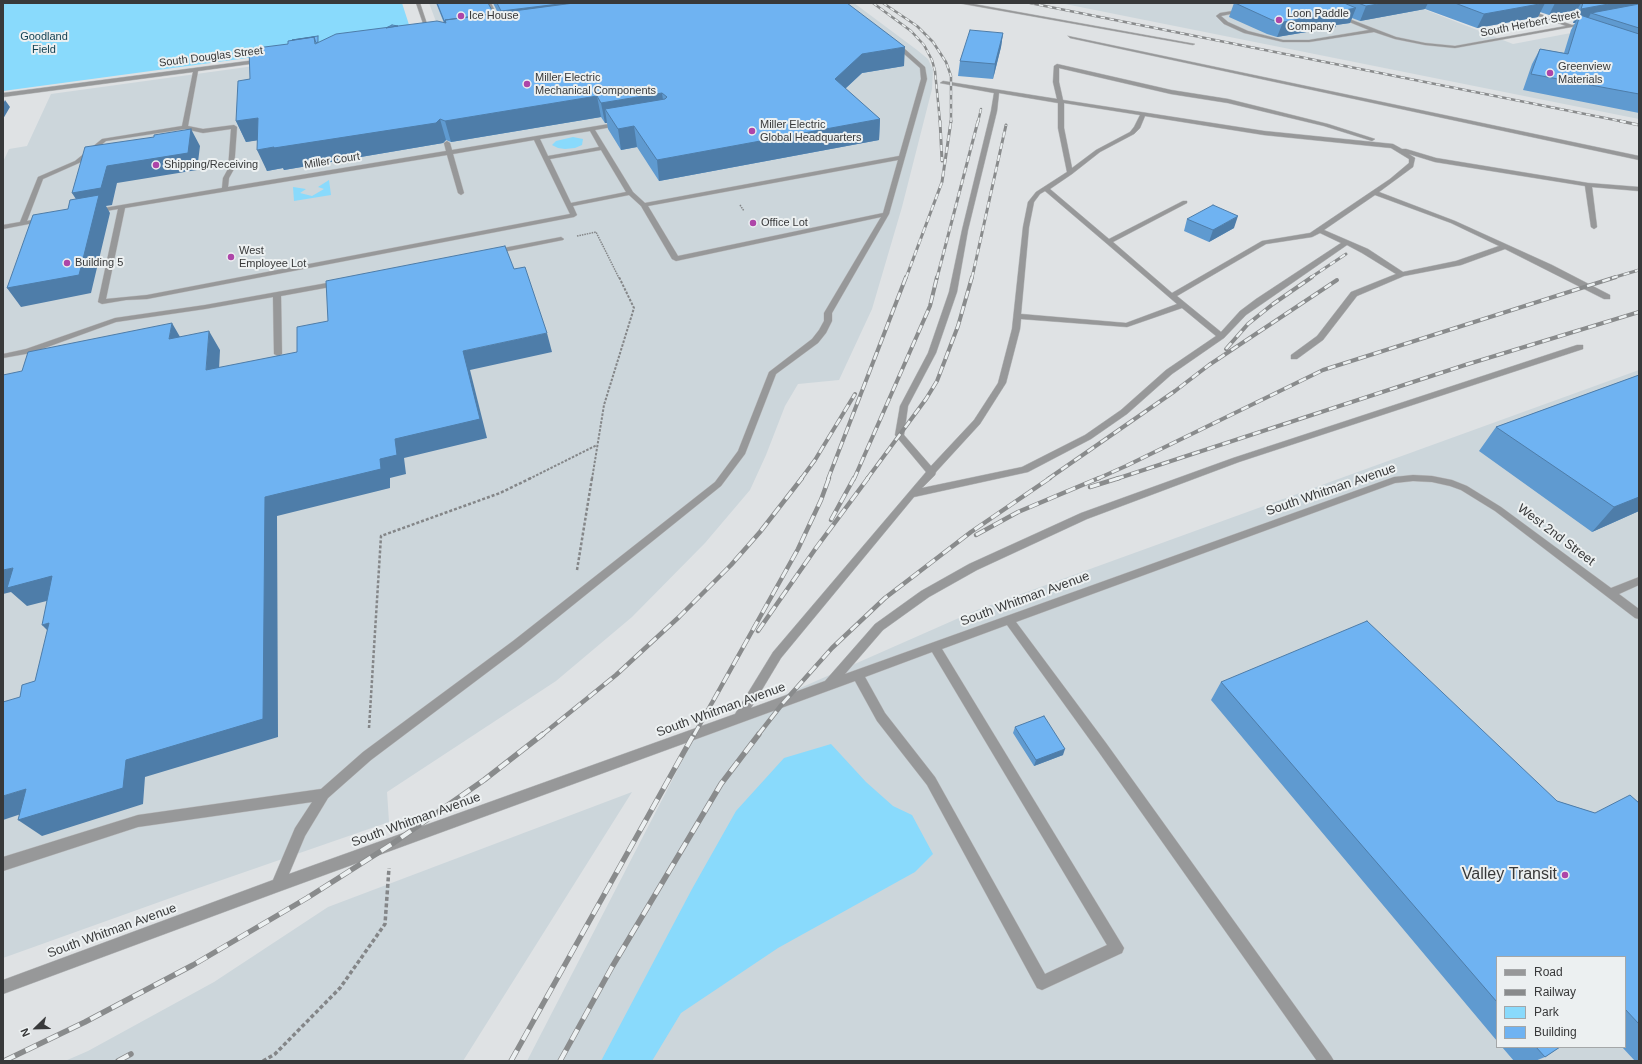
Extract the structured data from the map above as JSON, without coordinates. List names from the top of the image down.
{
  "streets": {
    "street": [
      "South Herbert Street",
      "South Douglas Street",
      "Miller Court",
      "South Whitman Avenue",
      "West 2nd Street"
    ]
  },
  "crossings": [
    ["South Whitman Avenue", "West 2nd Street"]
  ],
  "parks": ["Goodland Field"],
  "places": [
    "Ice House",
    "Loon Paddle Company",
    "Greenview Materials",
    "Miller Electric Mechanical Components",
    "Miller Electric Global Headquarters",
    "Shipping/Receiving",
    "Office Lot",
    "West Employee Lot",
    "Building 5",
    "Valley Transit"
  ],
  "legend": [
    "Road",
    "Railway",
    "Park",
    "Building"
  ],
  "north": "bottom left"
}
